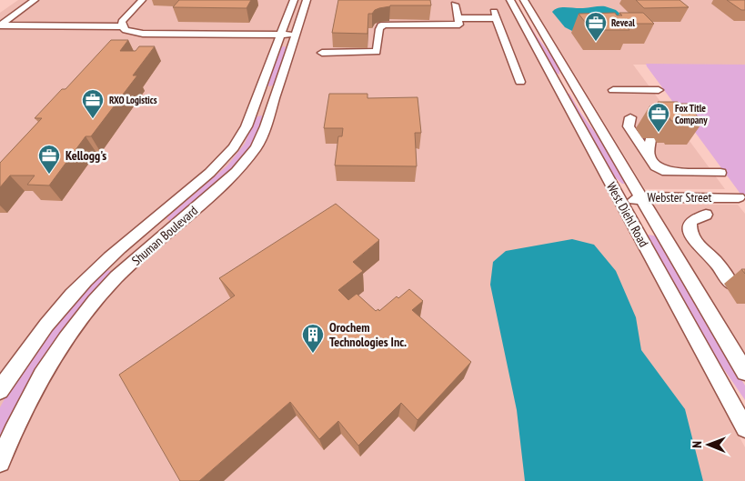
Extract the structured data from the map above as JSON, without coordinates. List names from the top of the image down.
{
  "streets": {
    "street": ["Webster Street", "West Diehl Road", "Shuman Boulevard"]
  },
  "crossings": [
    ["Webster Street", "West Diehl Road"]
  ],
  "places": {
    "office": [
      "Reveal",
      "RXO Logistics",
      "Fox Title Company",
      "Kellogg's"
    ],
    "building": ["Orochem Technologies Inc."]
  },
  "north": "left"
}
